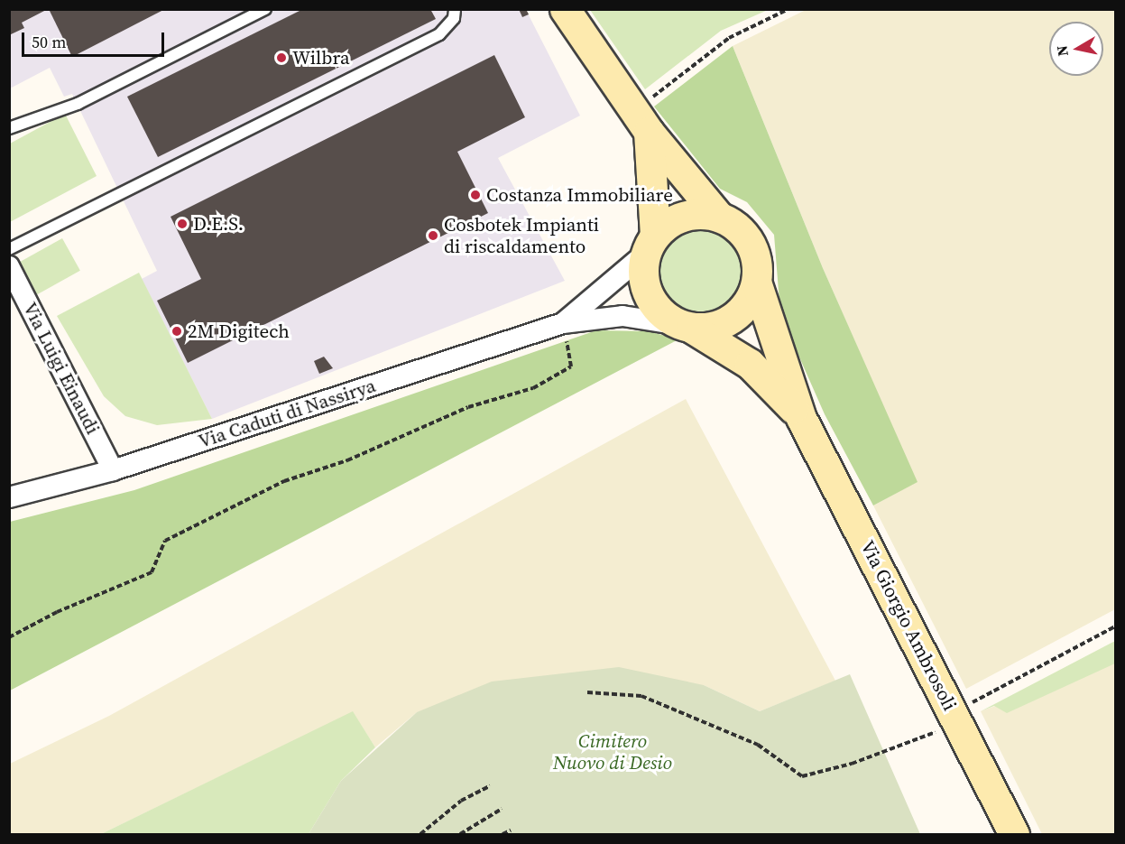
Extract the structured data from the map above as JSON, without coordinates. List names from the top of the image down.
{
  "streets": {
    "main road": ["Via Giorgio Ambrosoli"],
    "street": ["Via Luigi Einaudi", "Via Caduti di Nassirya"]
  },
  "crossings": [
    ["Via Luigi Einaudi", "Via Caduti di Nassirya"],
    ["Via Caduti di Nassirya", "Via Giorgio Ambrosoli"]
  ],
  "parks": ["Cimitero Nuovo di Desio"],
  "places": [
    "Wilbra",
    "Costanza Immobiliare",
    "D.E.S.",
    "Cosbotek Impianti di riscaldamento",
    "2M Digitech"
  ],
  "scale_bar": "50 m",
  "north": "left"
}
